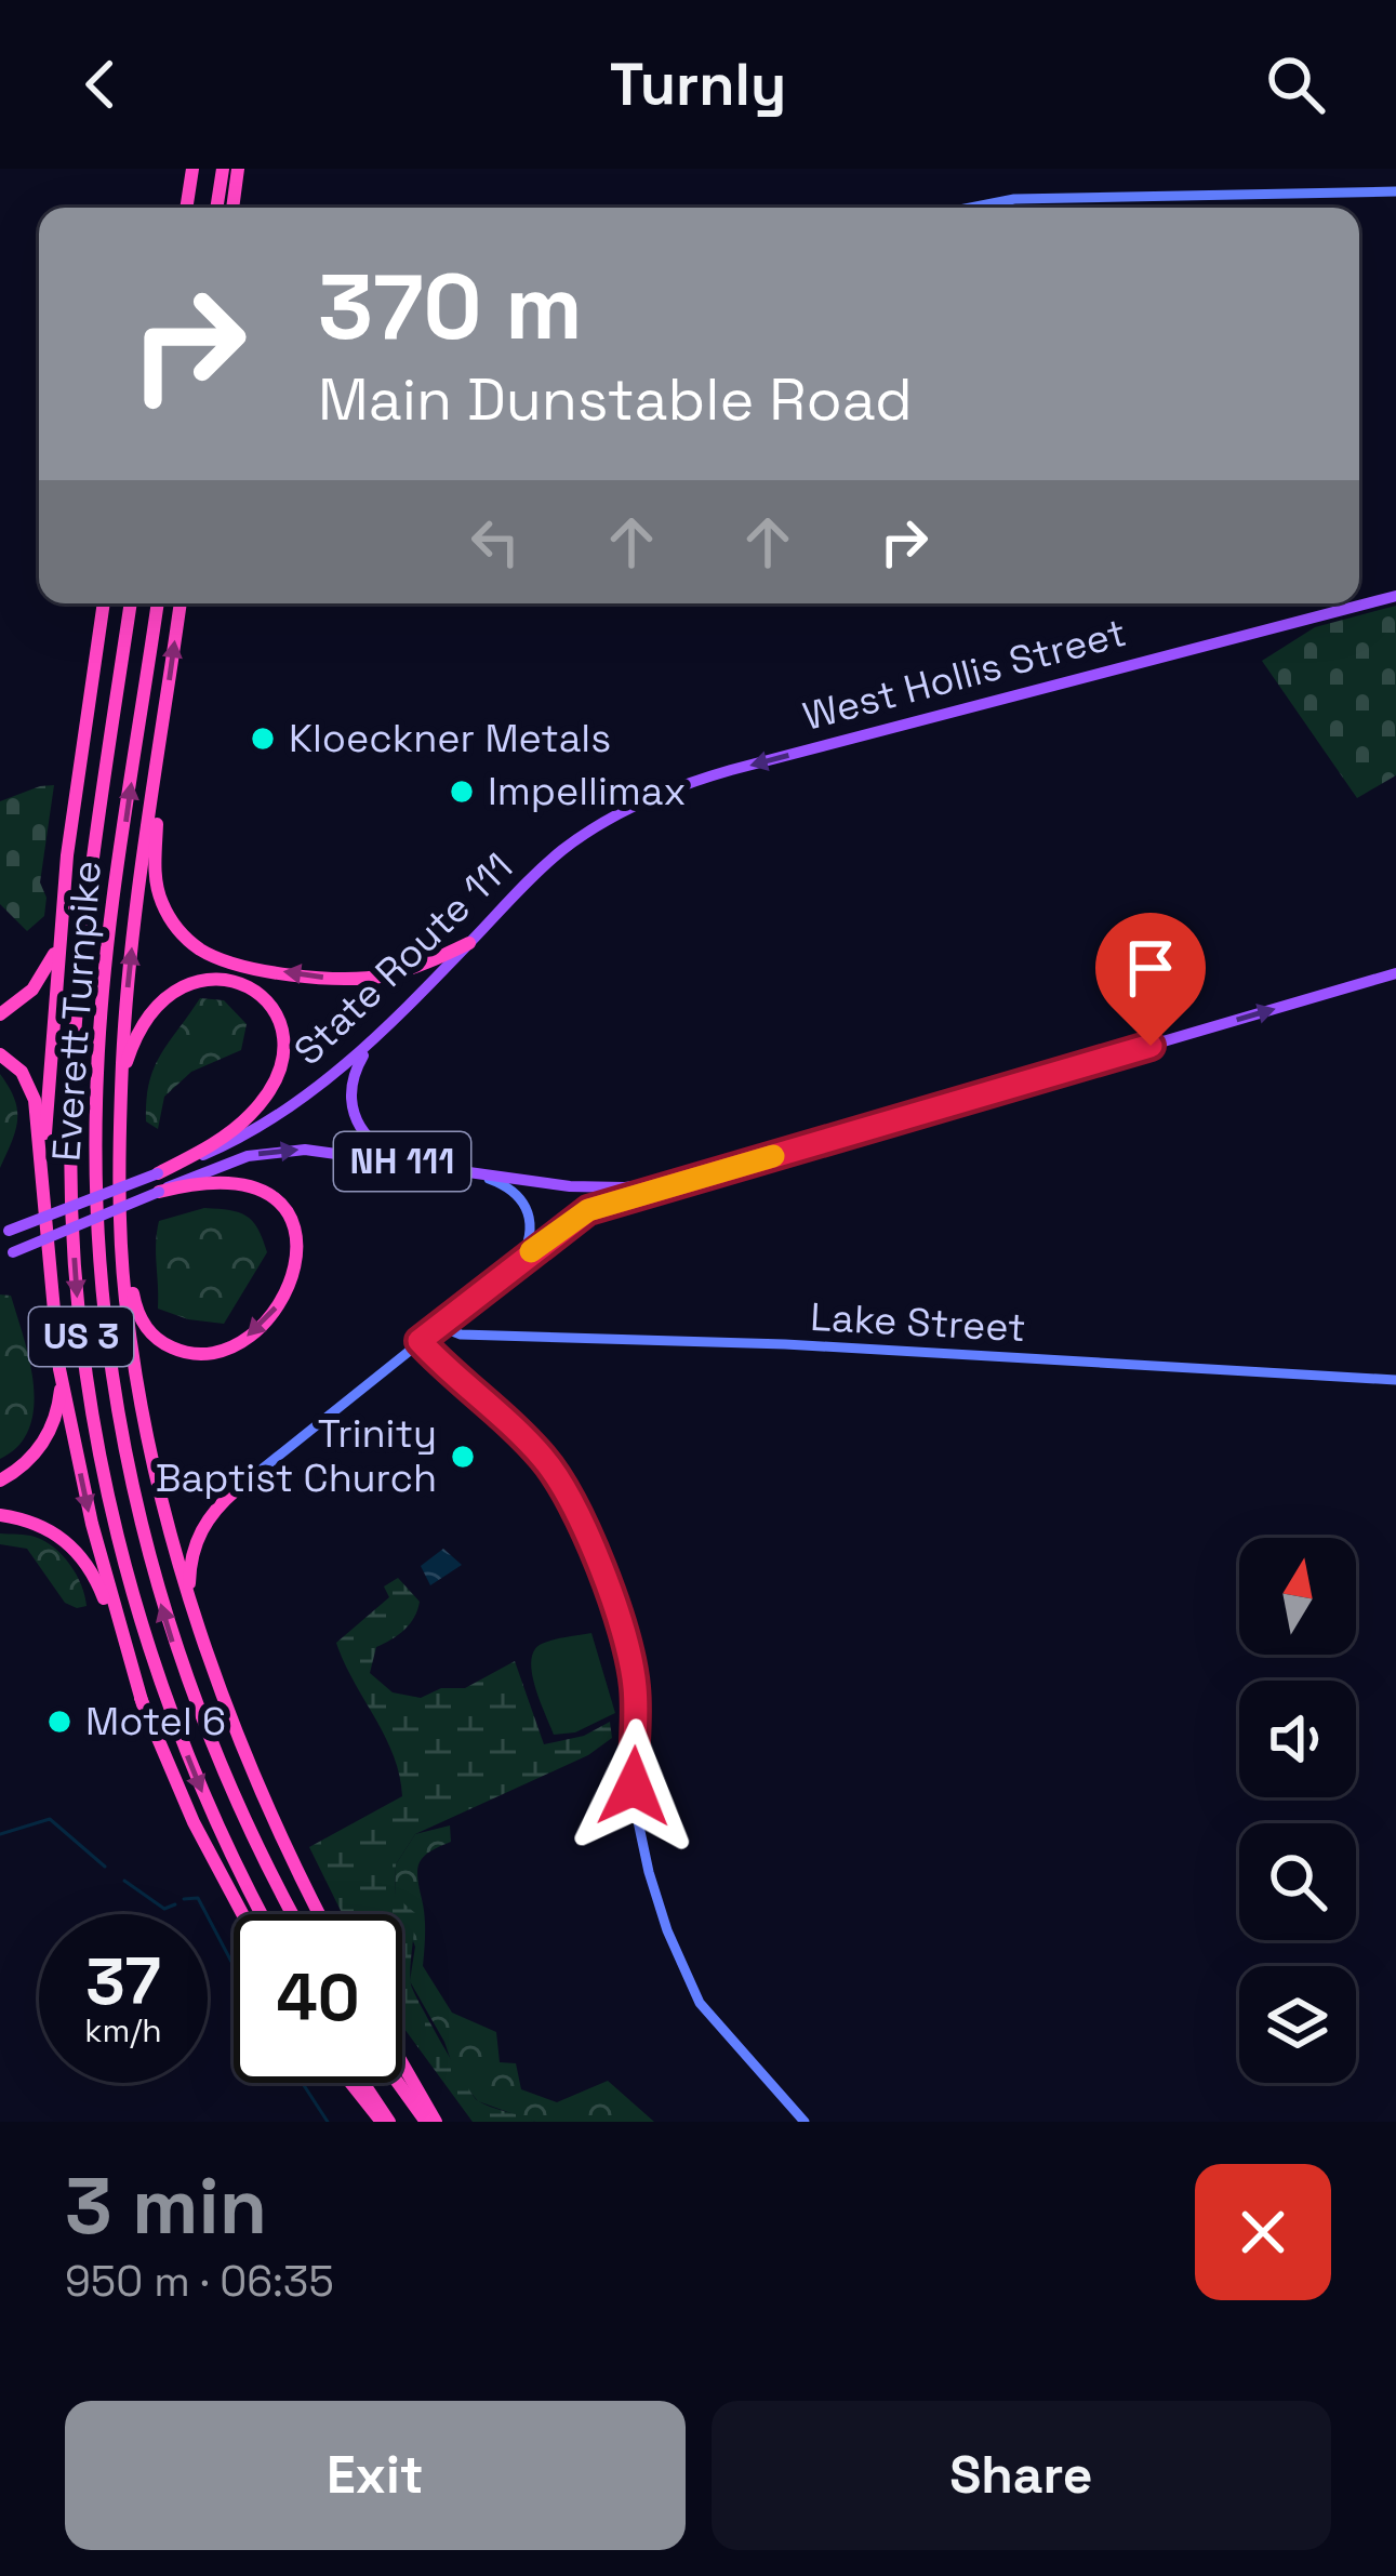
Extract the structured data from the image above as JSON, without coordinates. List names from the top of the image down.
{
  "streets": {
    "highway": ["Everett Turnpike", "US 3"],
    "main road": ["West Hollis Street", "State Route 111", "NH 111"],
    "street": ["Lake Street"]
  },
  "crossings": [
    ["West Hollis Street", "State Route 111"]
  ],
  "one_way": ["West Hollis Street"],
  "places": [
    "Kloeckner Metals",
    "Impellimax",
    "Trinity Baptist Church",
    "Motel 6"
  ],
  "north": "top",
  "page": {
    "header": "Turnly",
    "turn": ["370 m", "Main Dunstable Road"],
    "speed": "37 km/h",
    "limit": "40",
    "heading": ["3 min", "950 m · 06:35"],
    "buttons": ["Exit", "Share"]
  }
}
